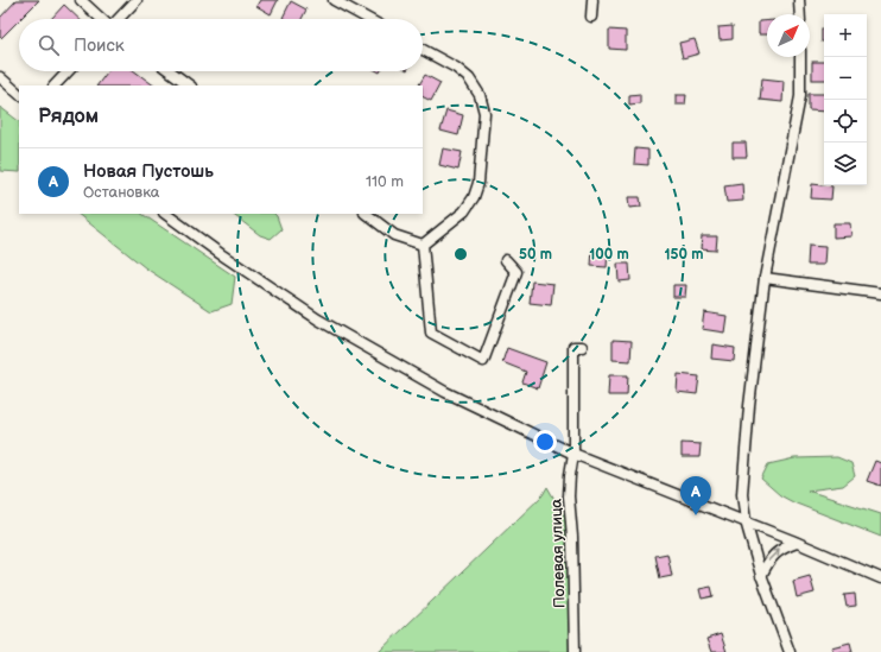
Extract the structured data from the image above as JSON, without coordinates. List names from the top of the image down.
{
  "streets": {
    "street": ["Полевая улица"]
  },
  "north": "top right",
  "page": {
    "map_buttons": ["+", "−"],
    "search": "Поиск",
    "heading": "Рядом",
    "list": [
      {
        "mark": "A",
        "name": "Новая Пустошь",
        "note": "Остановка",
        "value": "110 m"
      }
    ],
    "pins": "A"
  },
  "rings": ["50 m", "100 m", "150 m"]
}
